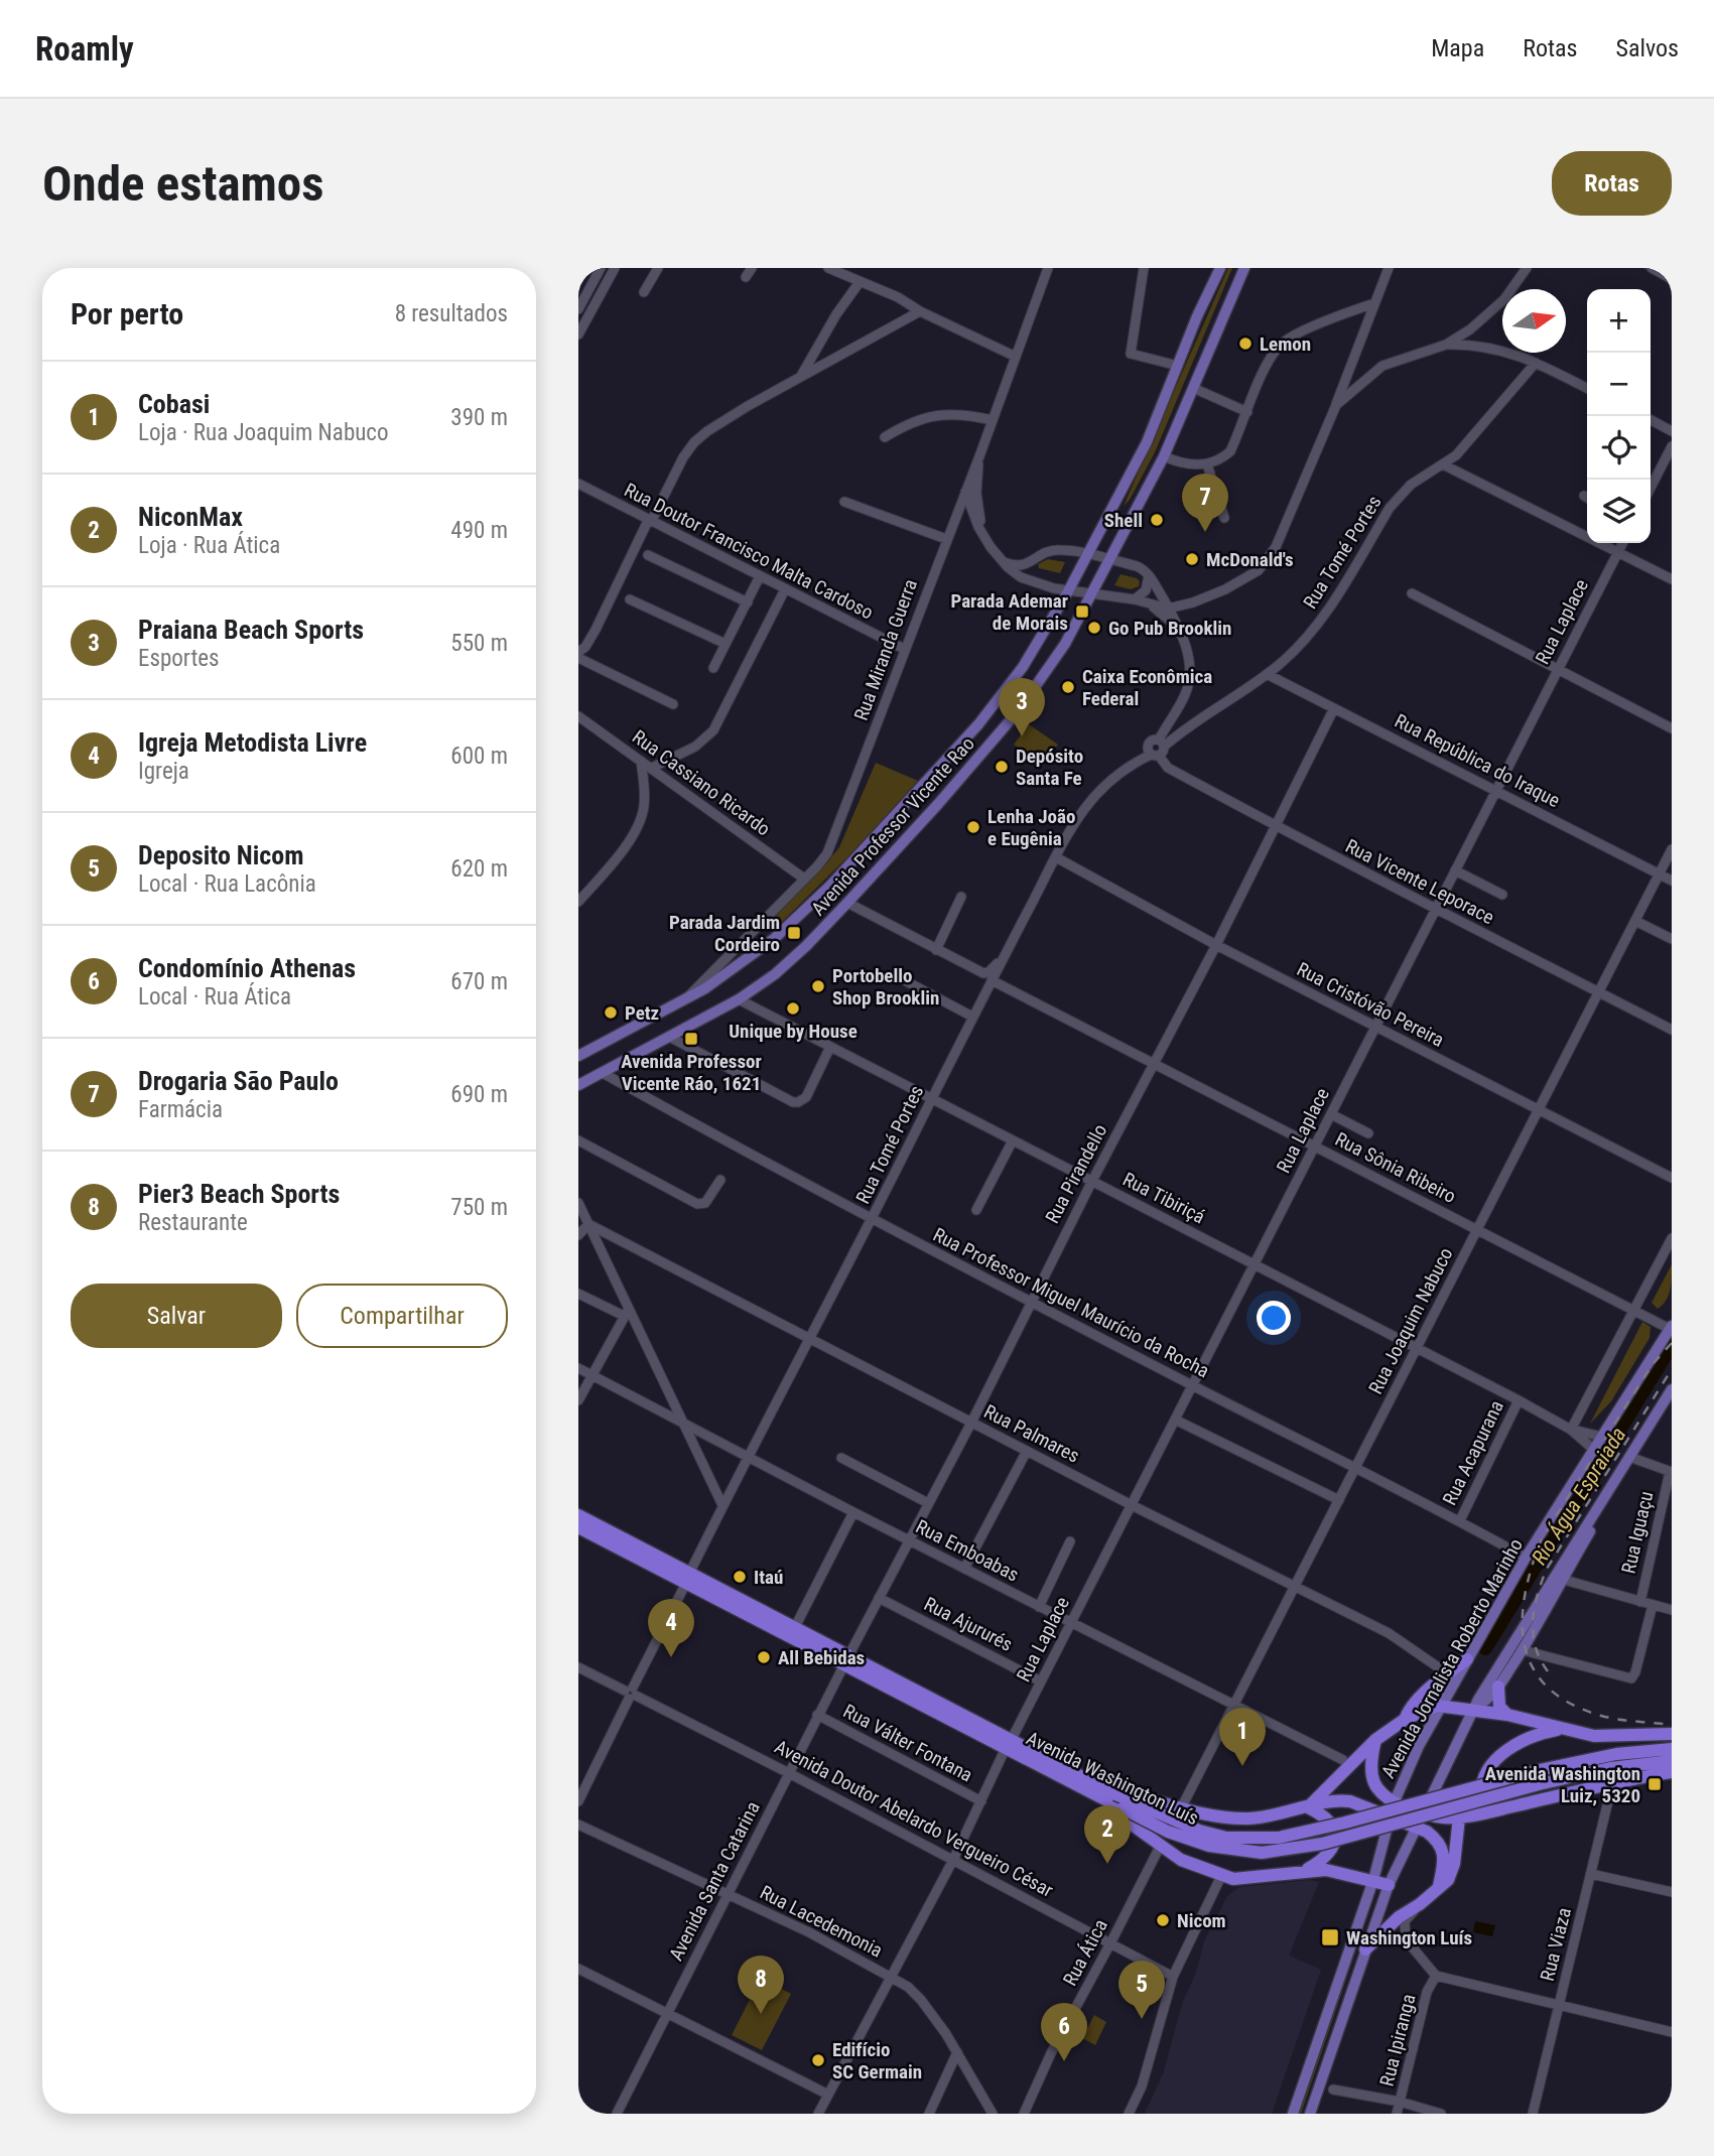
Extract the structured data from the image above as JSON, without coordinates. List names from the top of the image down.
{
  "streets": {
    "highway": ["Avenida Washington Luís"],
    "main road": ["Avenida Professor Vicente Rao", "Avenida Jornalista Roberto Marinho"],
    "street": [
      "Rua Doutor Francisco Malta Cardoso",
      "Rua Tomé Portes",
      "Rua Laplace",
      "Rua Miranda Guerra",
      "Rua República do Iraque",
      "Rua Cassiano Ricardo",
      "Rua Vicente Leporace",
      "Rua Cristóvão Pereira",
      "Rua Sônia Ribeiro",
      "Rua Pirandello",
      "Rua Tibiriçá",
      "Rua Professor Miguel Maurício da Rocha",
      "Rua Joaquim Nabuco",
      "Rua Palmares",
      "Rua Acapurana",
      "Rua Iguaçu",
      "Rua Emboabas",
      "Rua Ajururés",
      "Rua Válter Fontana",
      "Avenida Doutor Abelardo Vergueiro César",
      "Avenida Santa Catarina",
      "Rua Lacedemonia",
      "Rua Viaza",
      "Rua Ática",
      "Rua Ipiranga"
    ]
  },
  "crossings": [
    ["Rua Doutor Francisco Malta Cardoso", "Rua Miranda Guerra"],
    ["Rua Tomé Portes", "Rua República do Iraque"],
    ["Rua Tomé Portes", "Rua Vicente Leporace"],
    ["Rua Tomé Portes", "Rua Cristóvão Pereira"],
    ["Rua Tomé Portes", "Rua Sônia Ribeiro"],
    ["Rua Tomé Portes", "Rua Tibiriçá"],
    ["Rua Tomé Portes", "Rua Professor Miguel Maurício da Rocha"],
    ["Rua Tomé Portes", "Rua Palmares"],
    ["Rua Tomé Portes", "Rua Emboabas"],
    ["Rua Tomé Portes", "Avenida Washington Luís"],
    ["Rua Tomé Portes", "Avenida Doutor Abelardo Vergueiro César"],
    ["Rua Laplace", "Rua República do Iraque"],
    ["Rua Laplace", "Rua Vicente Leporace"],
    ["Rua Laplace", "Rua Cristóvão Pereira"],
    ["Rua Laplace", "Rua Sônia Ribeiro"],
    ["Rua Laplace", "Rua Tibiriçá"],
    ["Rua Laplace", "Rua Professor Miguel Maurício da Rocha"],
    ["Rua Laplace", "Rua Palmares"],
    ["Rua Laplace", "Rua Emboabas"],
    ["Rua Laplace", "Rua Ajururés"],
    ["Rua Laplace", "Rua Válter Fontana"],
    ["Rua Laplace", "Avenida Washington Luís"],
    ["Rua Laplace", "Avenida Doutor Abelardo Vergueiro César"],
    ["Rua Laplace", "Rua Lacedemonia"],
    ["Rua Miranda Guerra", "Rua Cassiano Ricardo"],
    ["Rua Miranda Guerra", "Avenida Professor Vicente Rao"],
    ["Rua República do Iraque", "Rua Pirandello"],
    ["Rua República do Iraque", "Rua Joaquim Nabuco"],
    ["Avenida Professor Vicente Rao", "Rua Tibiriçá"],
    ["Avenida Professor Vicente Rao", "Rua Professor Miguel Maurício da Rocha"],
    ["Rua Vicente Leporace", "Rua Pirandello"],
    ["Rua Vicente Leporace", "Rua Joaquim Nabuco"],
    ["Rua Cristóvão Pereira", "Rua Pirandello"],
    ["Rua Cristóvão Pereira", "Rua Joaquim Nabuco"],
    ["Rua Sônia Ribeiro", "Rua Pirandello"],
    ["Rua Sônia Ribeiro", "Rua Joaquim Nabuco"],
    ["Rua Sônia Ribeiro", "Avenida Jornalista Roberto Marinho"],
    ["Rua Pirandello", "Rua Tibiriçá"],
    ["Rua Pirandello", "Rua Professor Miguel Maurício da Rocha"],
    ["Rua Pirandello", "Rua Palmares"],
    ["Rua Pirandello", "Rua Emboabas"],
    ["Rua Pirandello", "Rua Ajururés"],
    ["Rua Pirandello", "Avenida Washington Luís"],
    ["Rua Pirandello", "Avenida Santa Catarina"],
    ["Rua Tibiriçá", "Rua Joaquim Nabuco"],
    ["Rua Tibiriçá", "Rua Acapurana"],
    ["Rua Tibiriçá", "Avenida Jornalista Roberto Marinho"],
    ["Rua Professor Miguel Maurício da Rocha", "Rua Joaquim Nabuco"],
    ["Rua Professor Miguel Maurício da Rocha", "Rua Acapurana"],
    ["Rua Professor Miguel Maurício da Rocha", "Avenida Jornalista Roberto Marinho"],
    ["Rua Joaquim Nabuco", "Rua Palmares"],
    ["Rua Joaquim Nabuco", "Rua Emboabas"],
    ["Rua Palmares", "Avenida Jornalista Roberto Marinho"],
    ["Rua Válter Fontana", "Avenida Santa Catarina"],
    ["Avenida Washington Luís", "Avenida Santa Catarina"],
    ["Avenida Doutor Abelardo Vergueiro César", "Avenida Santa Catarina"],
    ["Avenida Doutor Abelardo Vergueiro César", "Rua Ática"],
    ["Avenida Santa Catarina", "Rua Lacedemonia"]
  ],
  "water": ["Rio Água Espraiada"],
  "places": {
    "other": [
      "Lemon",
      "Shell",
      "McDonald's",
      "Go Pub Brooklin",
      "Caixa Econômica Federal",
      "Depósito Santa Fe",
      "Lenha João e Eugênia",
      "Portobello Shop Brooklin",
      "Unique by House",
      "Petz",
      "Itaú",
      "All Bebidas",
      "Nicom",
      "Edifício SC Germain"
    ],
    "transit": [
      "Parada Ademar de Morais",
      "Parada Jardim Cordeiro",
      "Avenida Professor Vicente Ráo, 1621",
      "Avenida Washington Luiz, 5320",
      "Washington Luís"
    ]
  },
  "north": "right",
  "page": {
    "header": "Roamly",
    "nav": ["Mapa", "Rotas", "Salvos"],
    "buttons": [
      "Rotas",
      ["Salvar", "Compartilhar"]
    ],
    "title": "Onde estamos",
    "heading": ["Por perto", "8 resultados"],
    "map_buttons": ["+", "−"],
    "list": [
      {
        "mark": "1",
        "name": "Cobasi",
        "note": "Loja · Rua Joaquim Nabuco",
        "value": "390 m"
      },
      {
        "mark": "2",
        "name": "NiconMax",
        "note": "Loja · Rua Ática",
        "value": "490 m"
      },
      {
        "mark": "3",
        "name": "Praiana Beach Sports",
        "note": "Esportes",
        "value": "550 m"
      },
      {
        "mark": "4",
        "name": "Igreja Metodista Livre",
        "note": "Igreja",
        "value": "600 m"
      },
      {
        "mark": "5",
        "name": "Deposito Nicom",
        "note": "Local · Rua Lacônia",
        "value": "620 m"
      },
      {
        "mark": "6",
        "name": "Condomínio Athenas",
        "note": "Local · Rua Ática",
        "value": "670 m"
      },
      {
        "mark": "7",
        "name": "Drogaria São Paulo",
        "note": "Farmácia",
        "value": "690 m"
      },
      {
        "mark": "8",
        "name": "Pier3 Beach Sports",
        "note": "Restaurante",
        "value": "750 m"
      }
    ],
    "pins": [
      "7",
      "3",
      "4",
      "1",
      "2",
      "8",
      "5",
      "6"
    ]
  }
}
